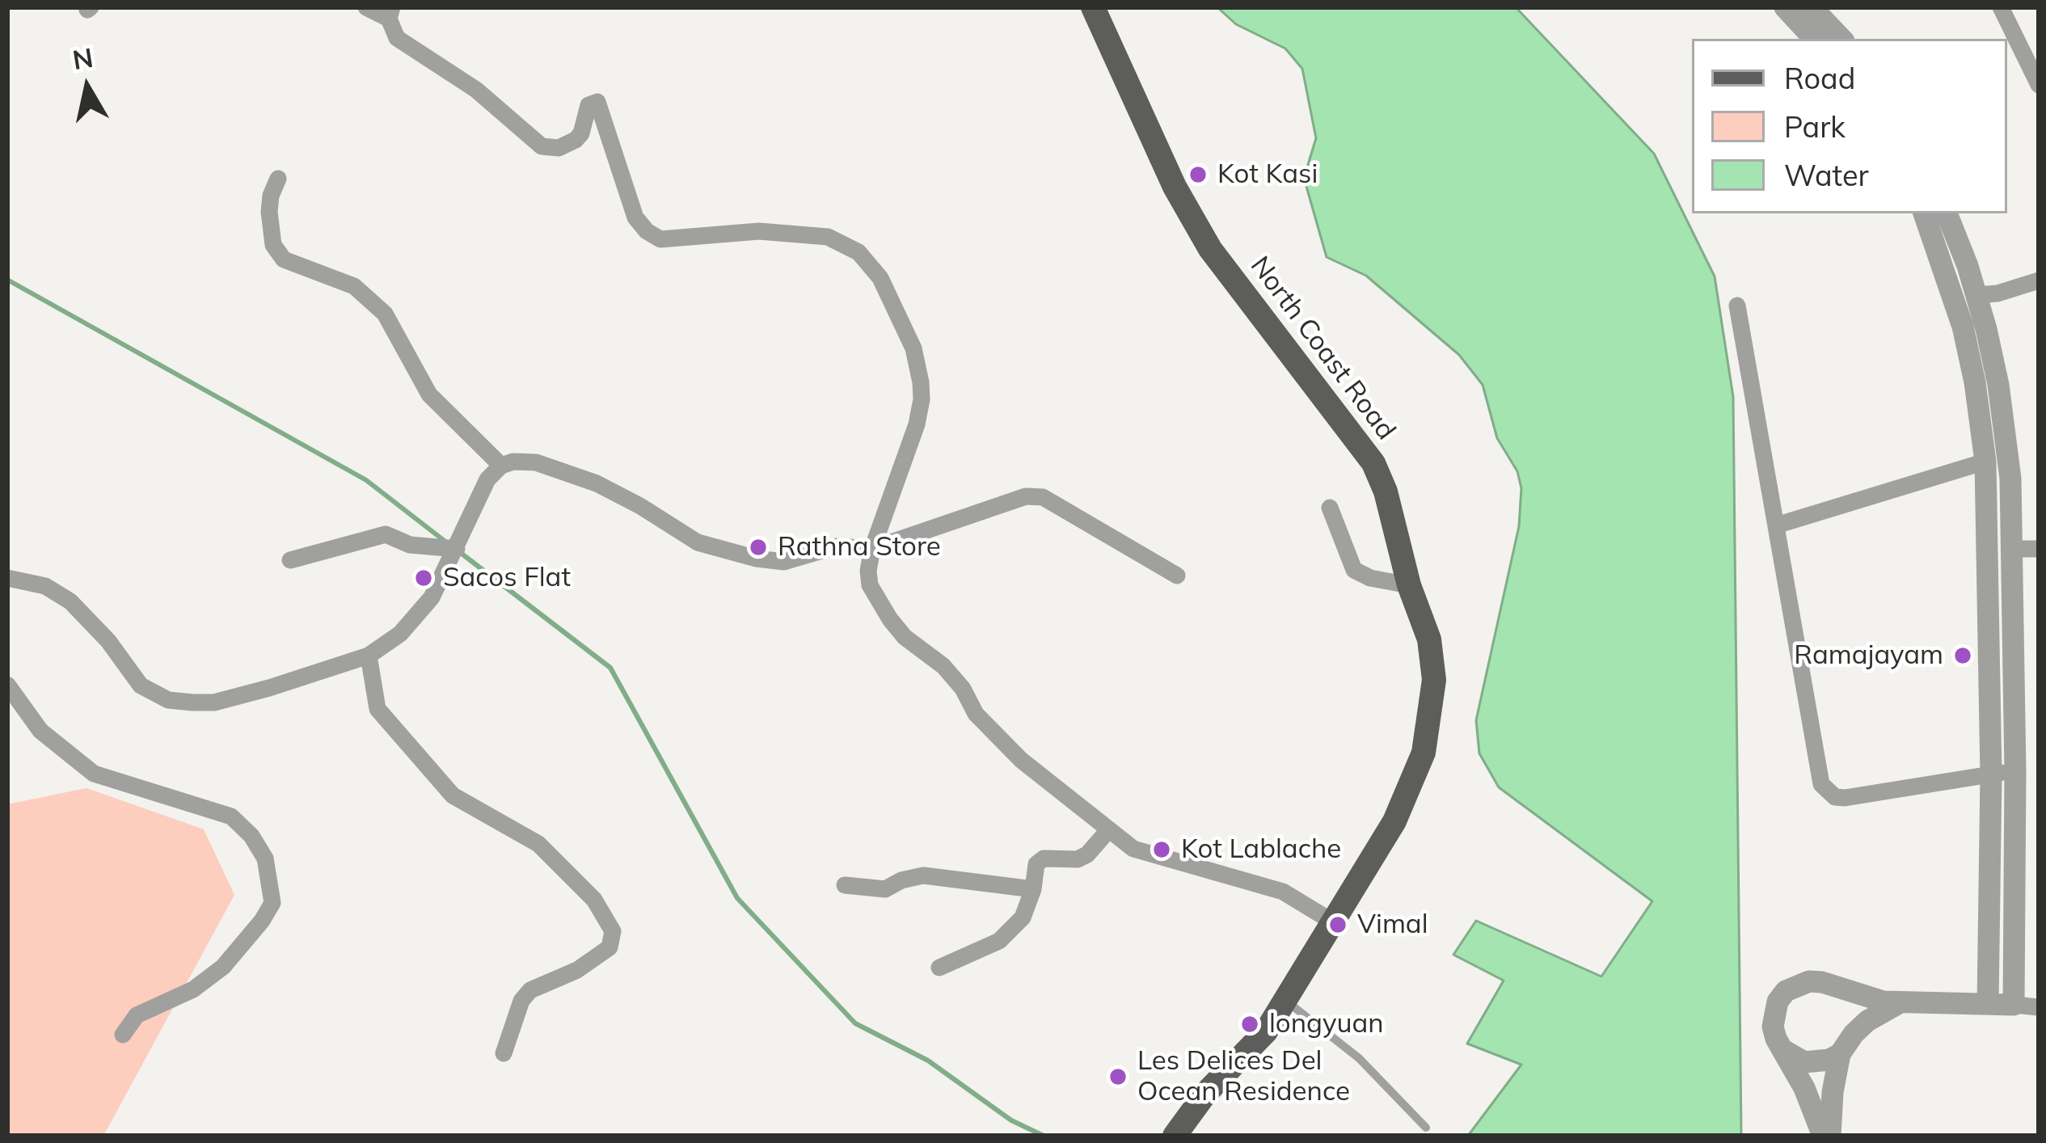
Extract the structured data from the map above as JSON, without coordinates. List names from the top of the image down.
{
  "streets": {
    "main road": ["North Coast Road"]
  },
  "places": [
    "Kot Kasi",
    "Rathna Store",
    "Sacos Flat",
    "Ramajayam",
    "Kot Lablache",
    "Vimal",
    "longyuan",
    "Les Delices Del Ocean Residence"
  ],
  "legend": ["Road", "Park", "Water"],
  "north": "top"
}
